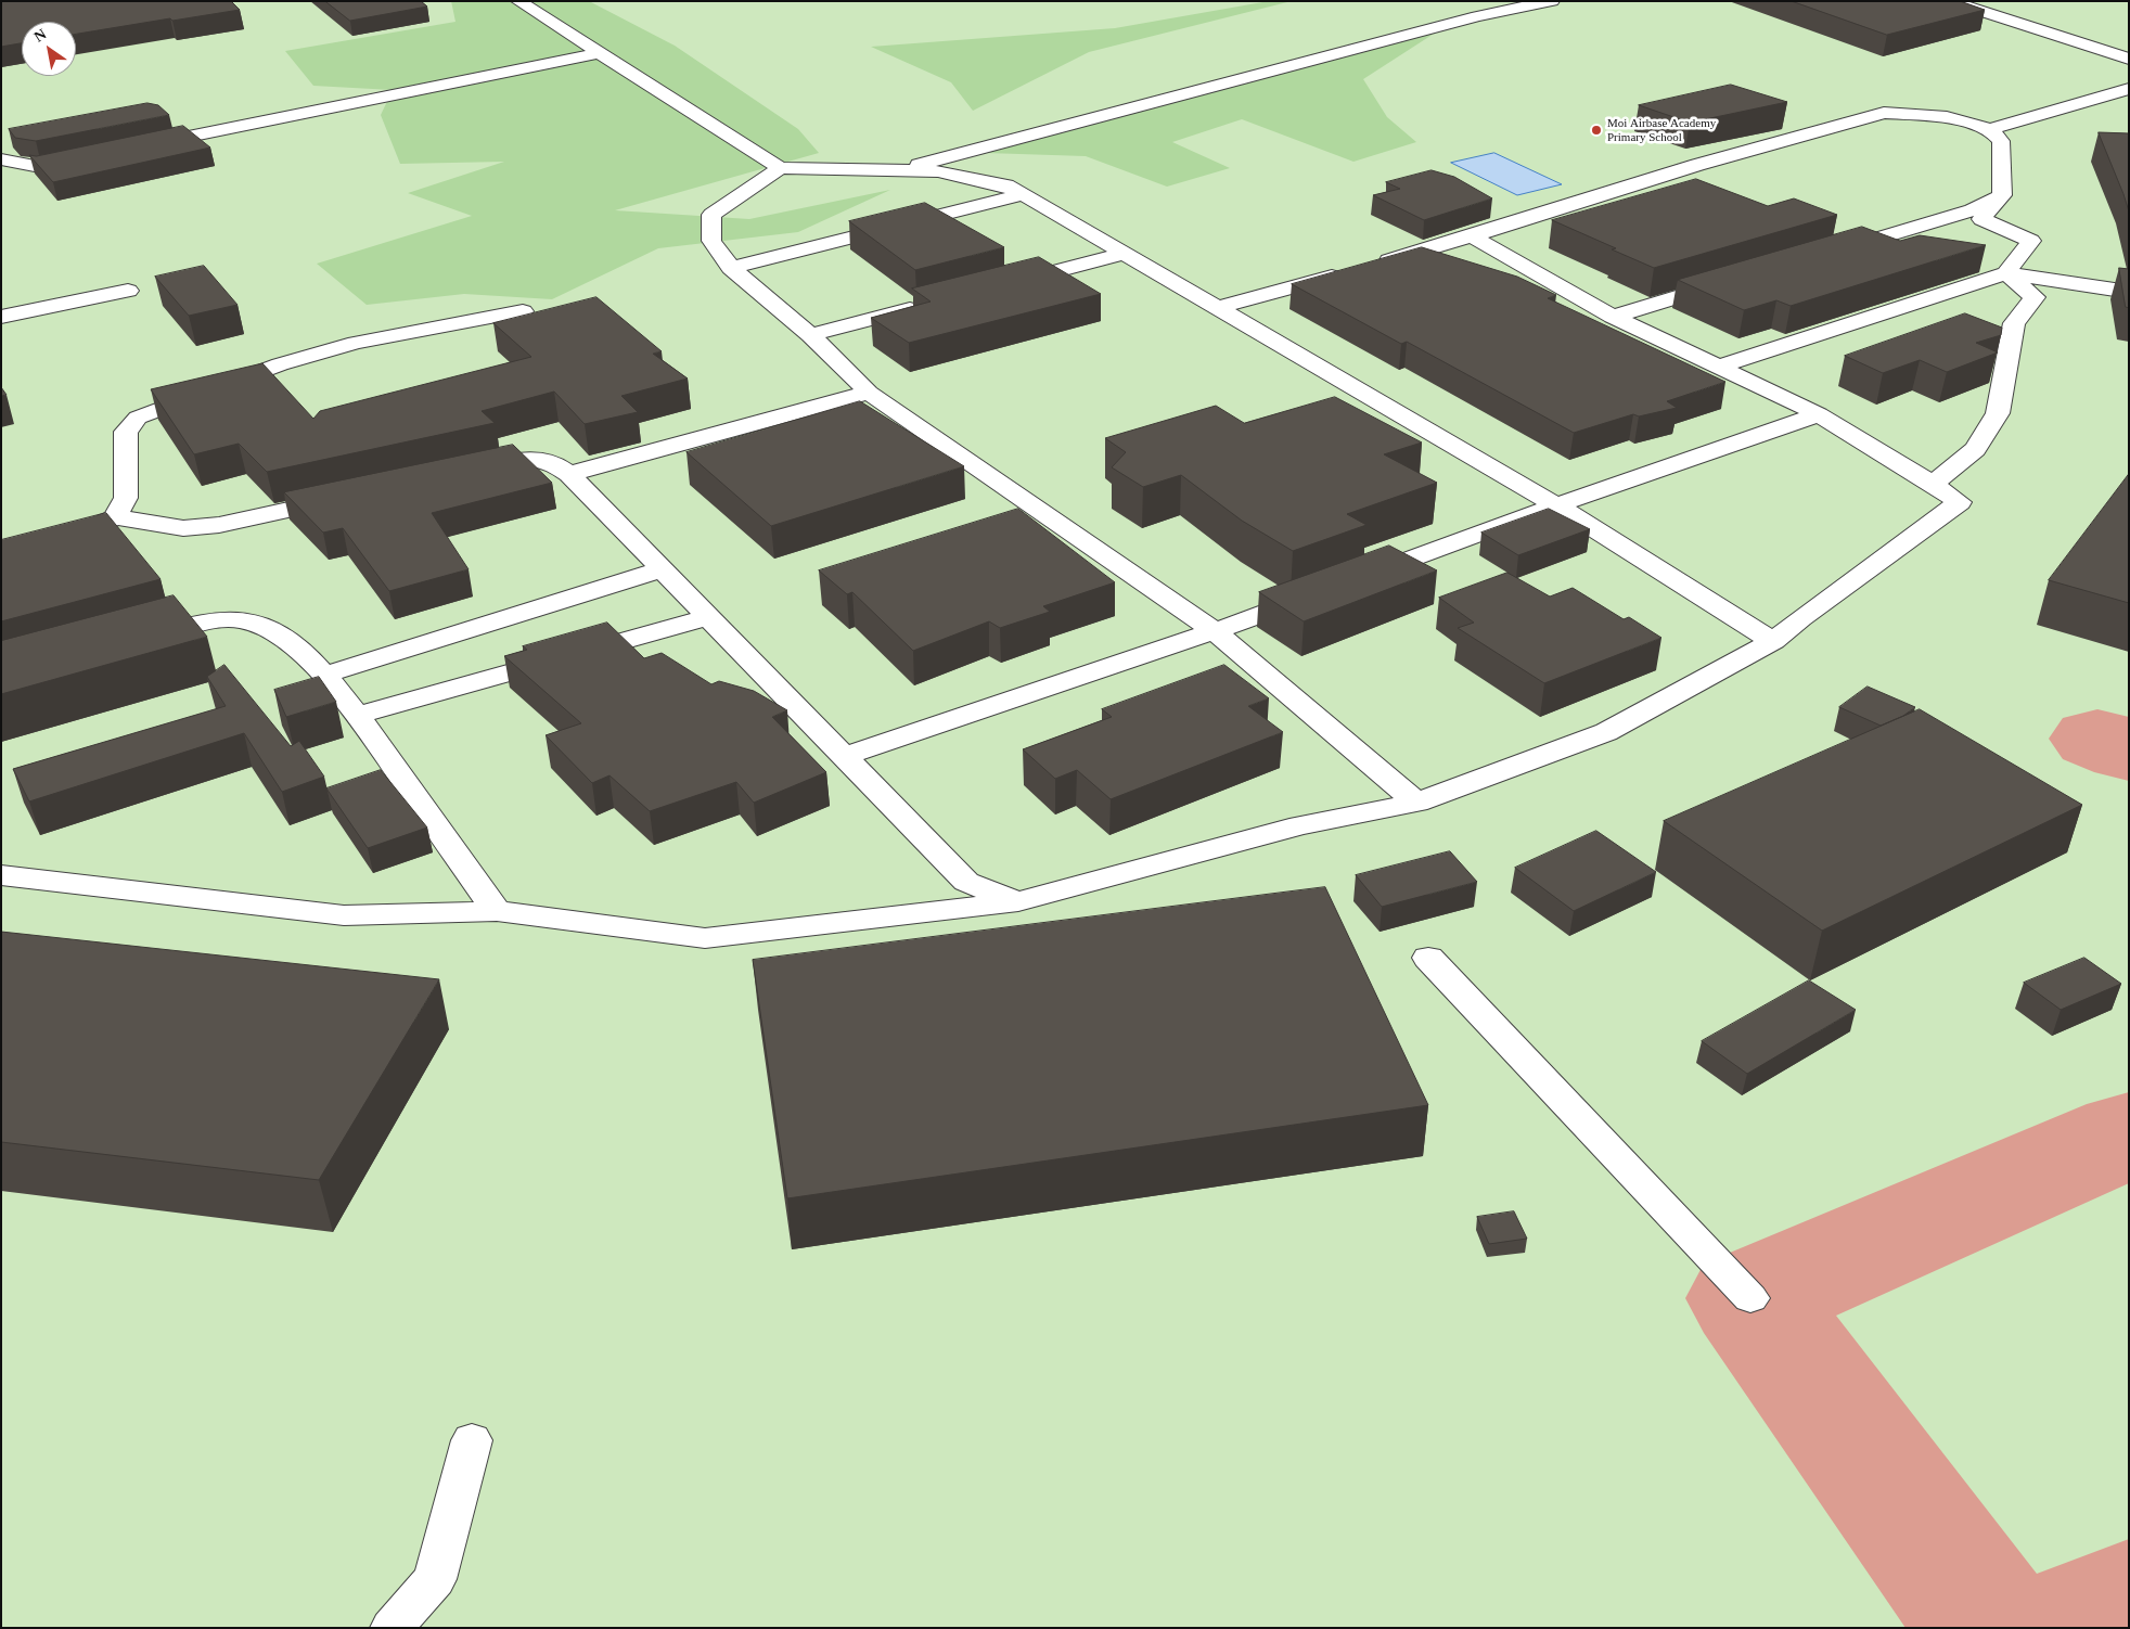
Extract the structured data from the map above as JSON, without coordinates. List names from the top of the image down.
{
  "places": ["Moi Airbase Academy Primary School"],
  "north": "top left"
}
